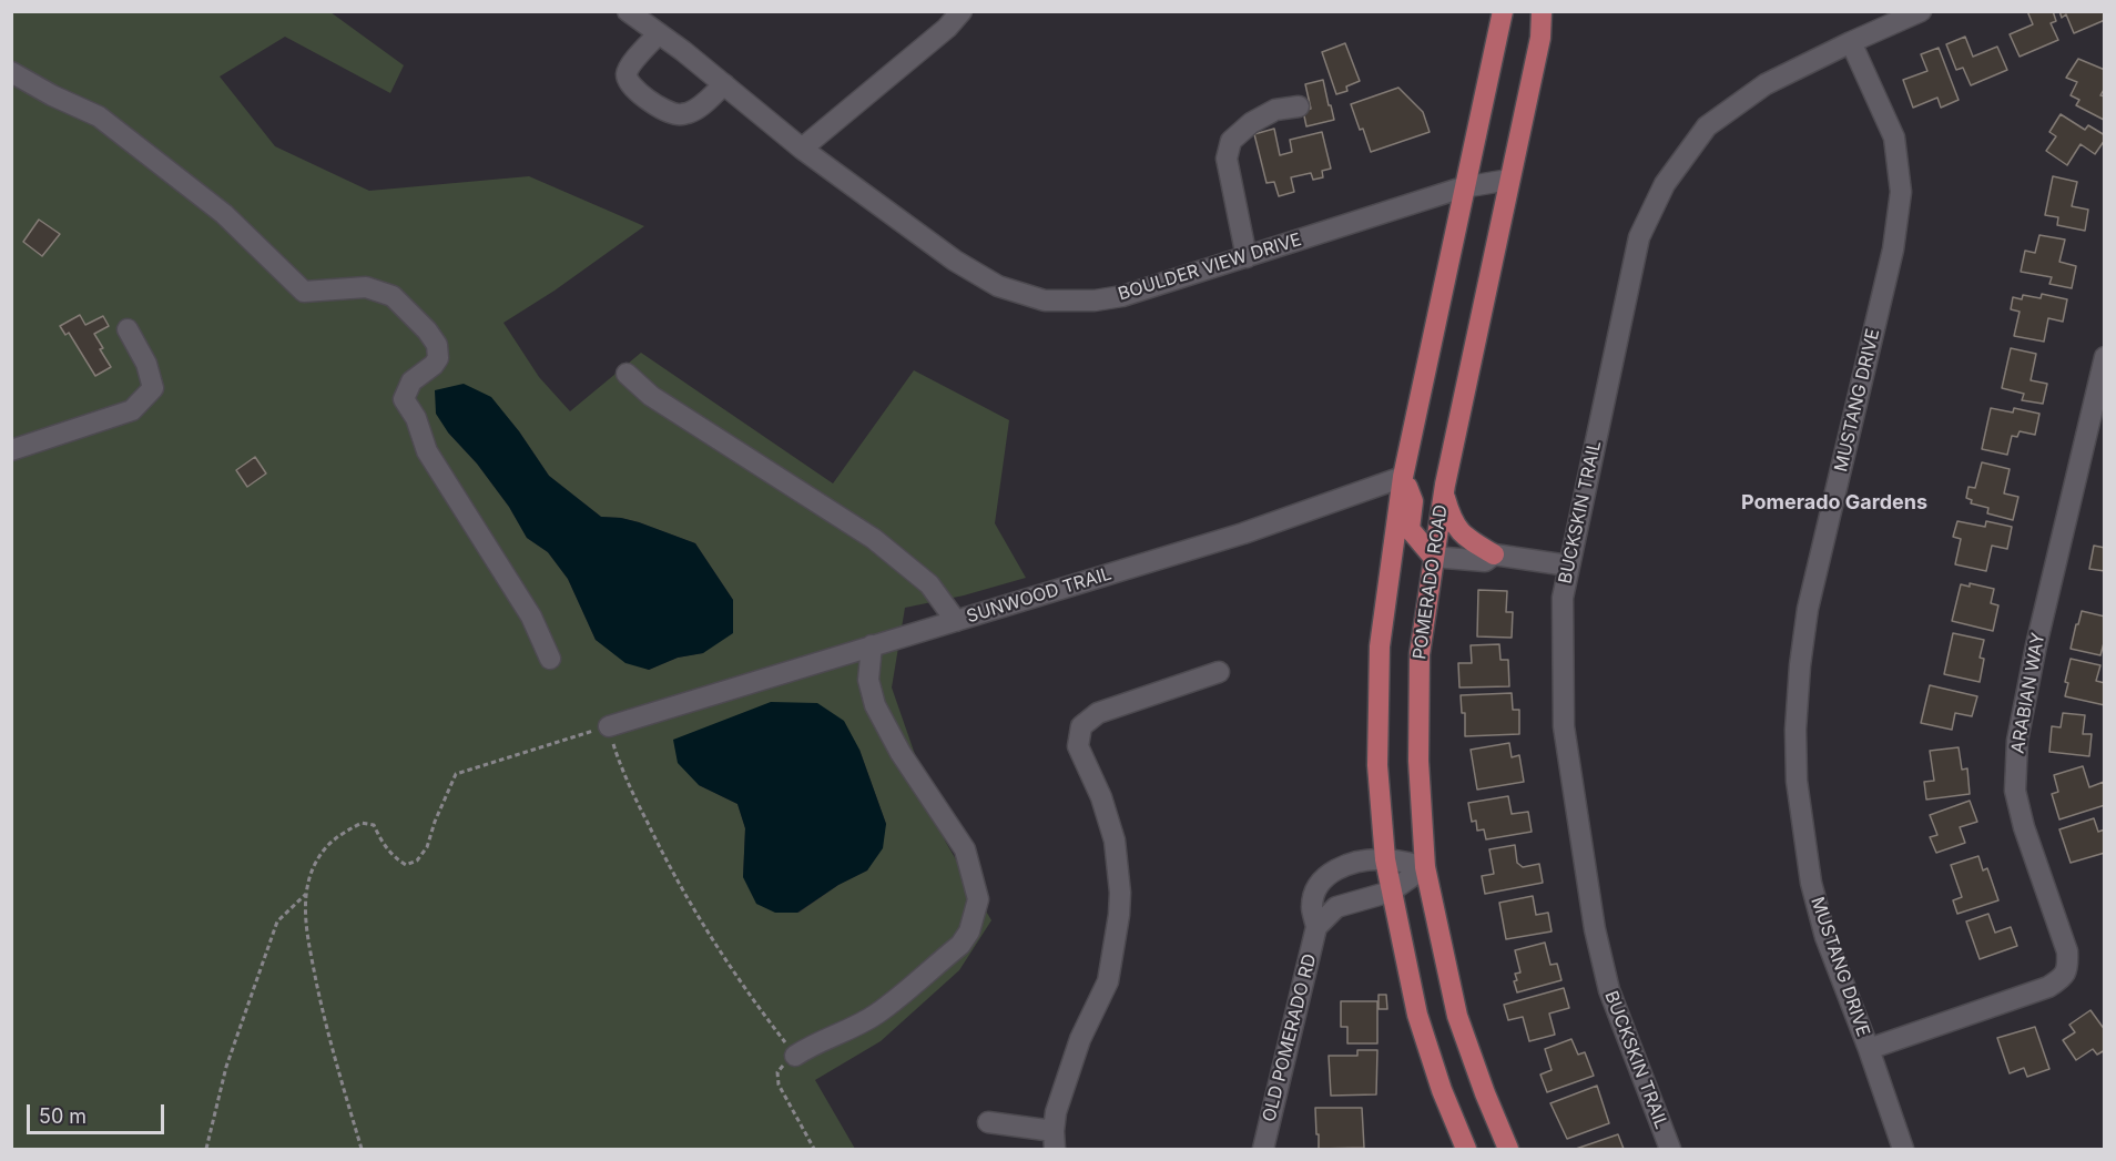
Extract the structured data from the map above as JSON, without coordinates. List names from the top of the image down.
{
  "streets": {
    "main road": ["POMERADO ROAD"],
    "street": [
      "BOULDER VIEW DRIVE",
      "MUSTANG DRIVE",
      "BUCKSKIN TRAIL",
      "SUNWOOD TRAIL",
      "ARABIAN WAY",
      "OLD POMERADO RD"
    ]
  },
  "crossings": [
    ["BOULDER VIEW DRIVE", "POMERADO ROAD"],
    ["MUSTANG DRIVE", "BUCKSKIN TRAIL"],
    ["MUSTANG DRIVE", "ARABIAN WAY"],
    ["POMERADO ROAD", "OLD POMERADO RD"]
  ],
  "districts": ["Pomerado Gardens"],
  "scale_bar": "50 m"
}
